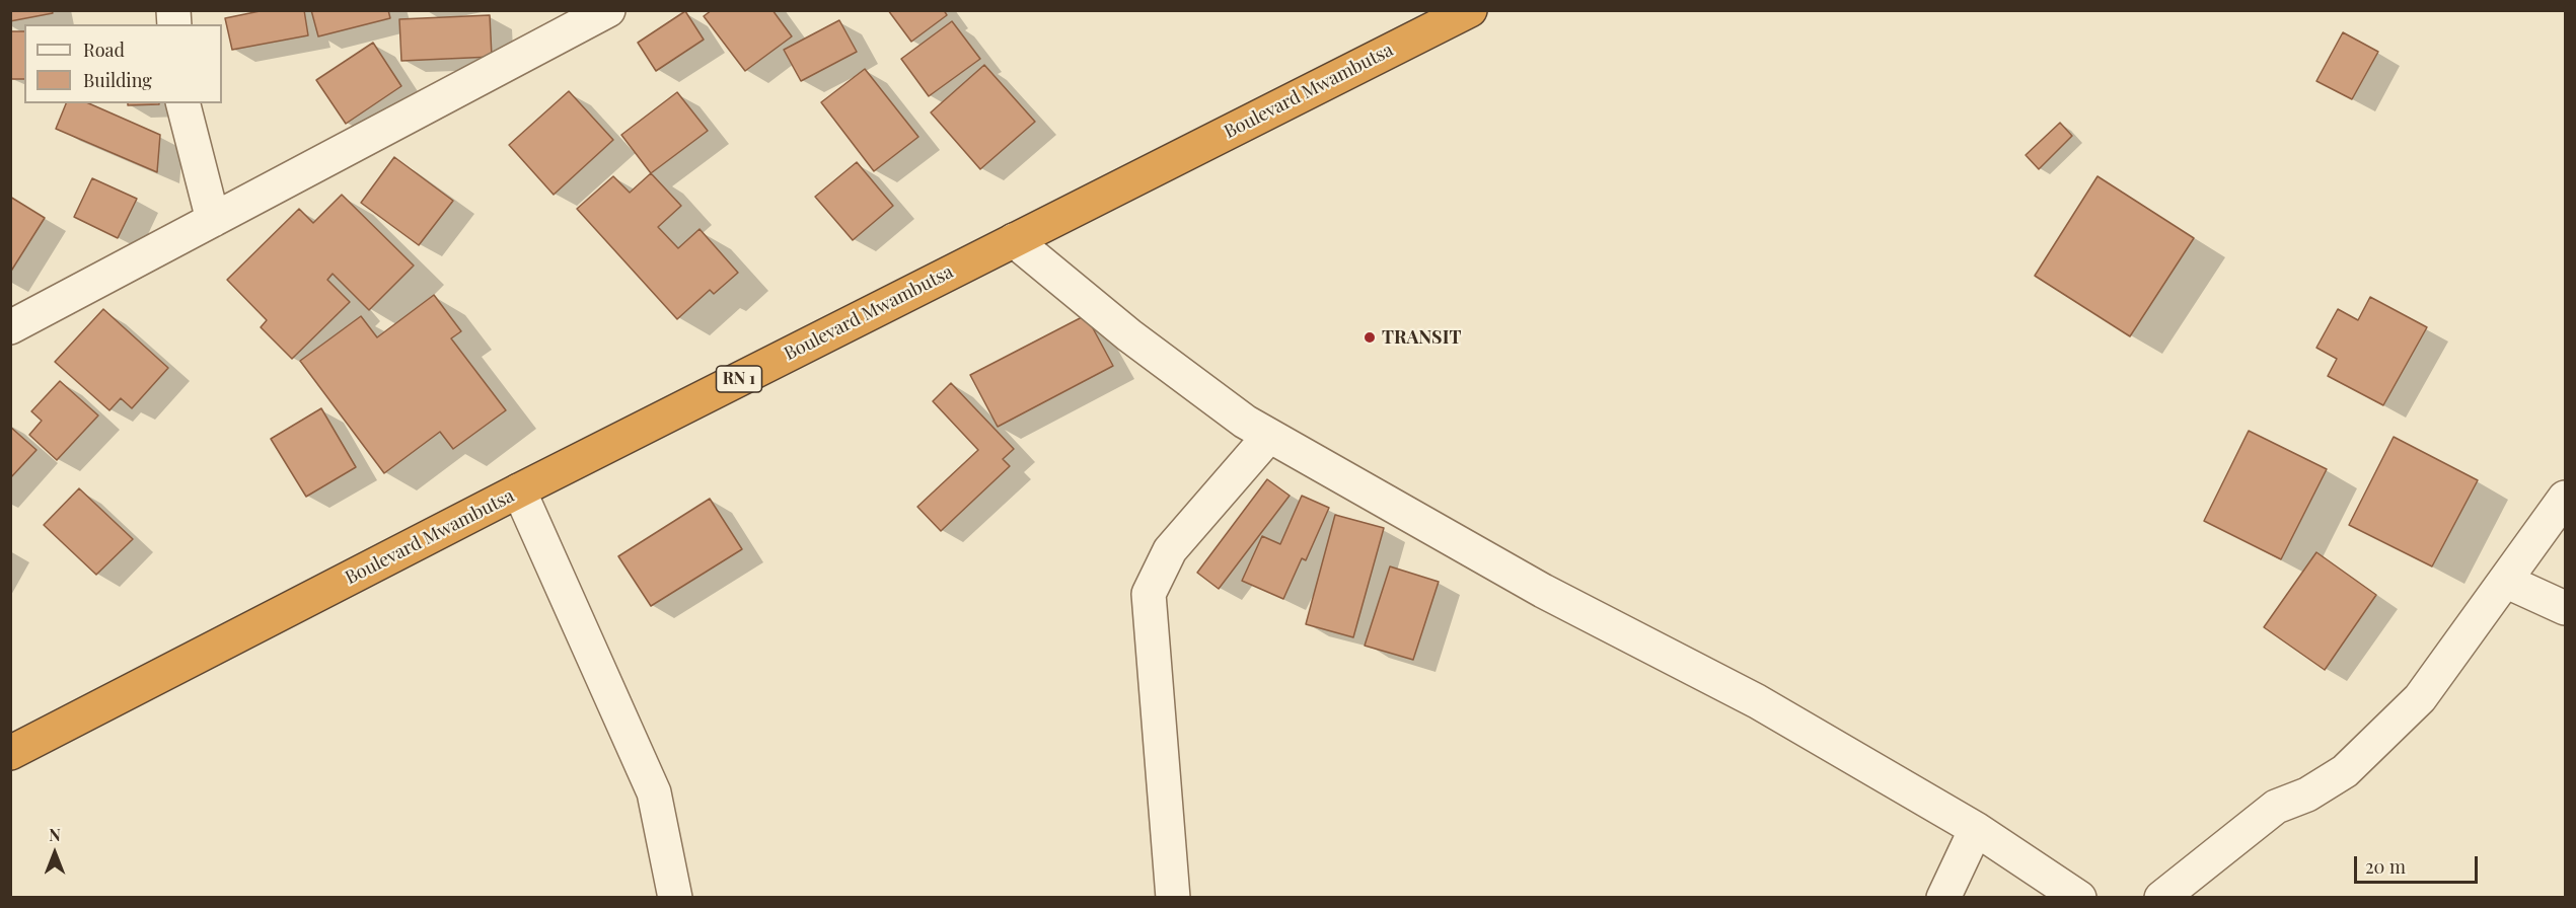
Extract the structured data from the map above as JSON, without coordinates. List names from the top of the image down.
{
  "streets": {
    "highway": ["Boulevard Mwambutsa", "RN 1"]
  },
  "places": ["TRANSIT"],
  "legend": ["Road", "Building"],
  "scale_bar": "20 m",
  "north": "top"
}
